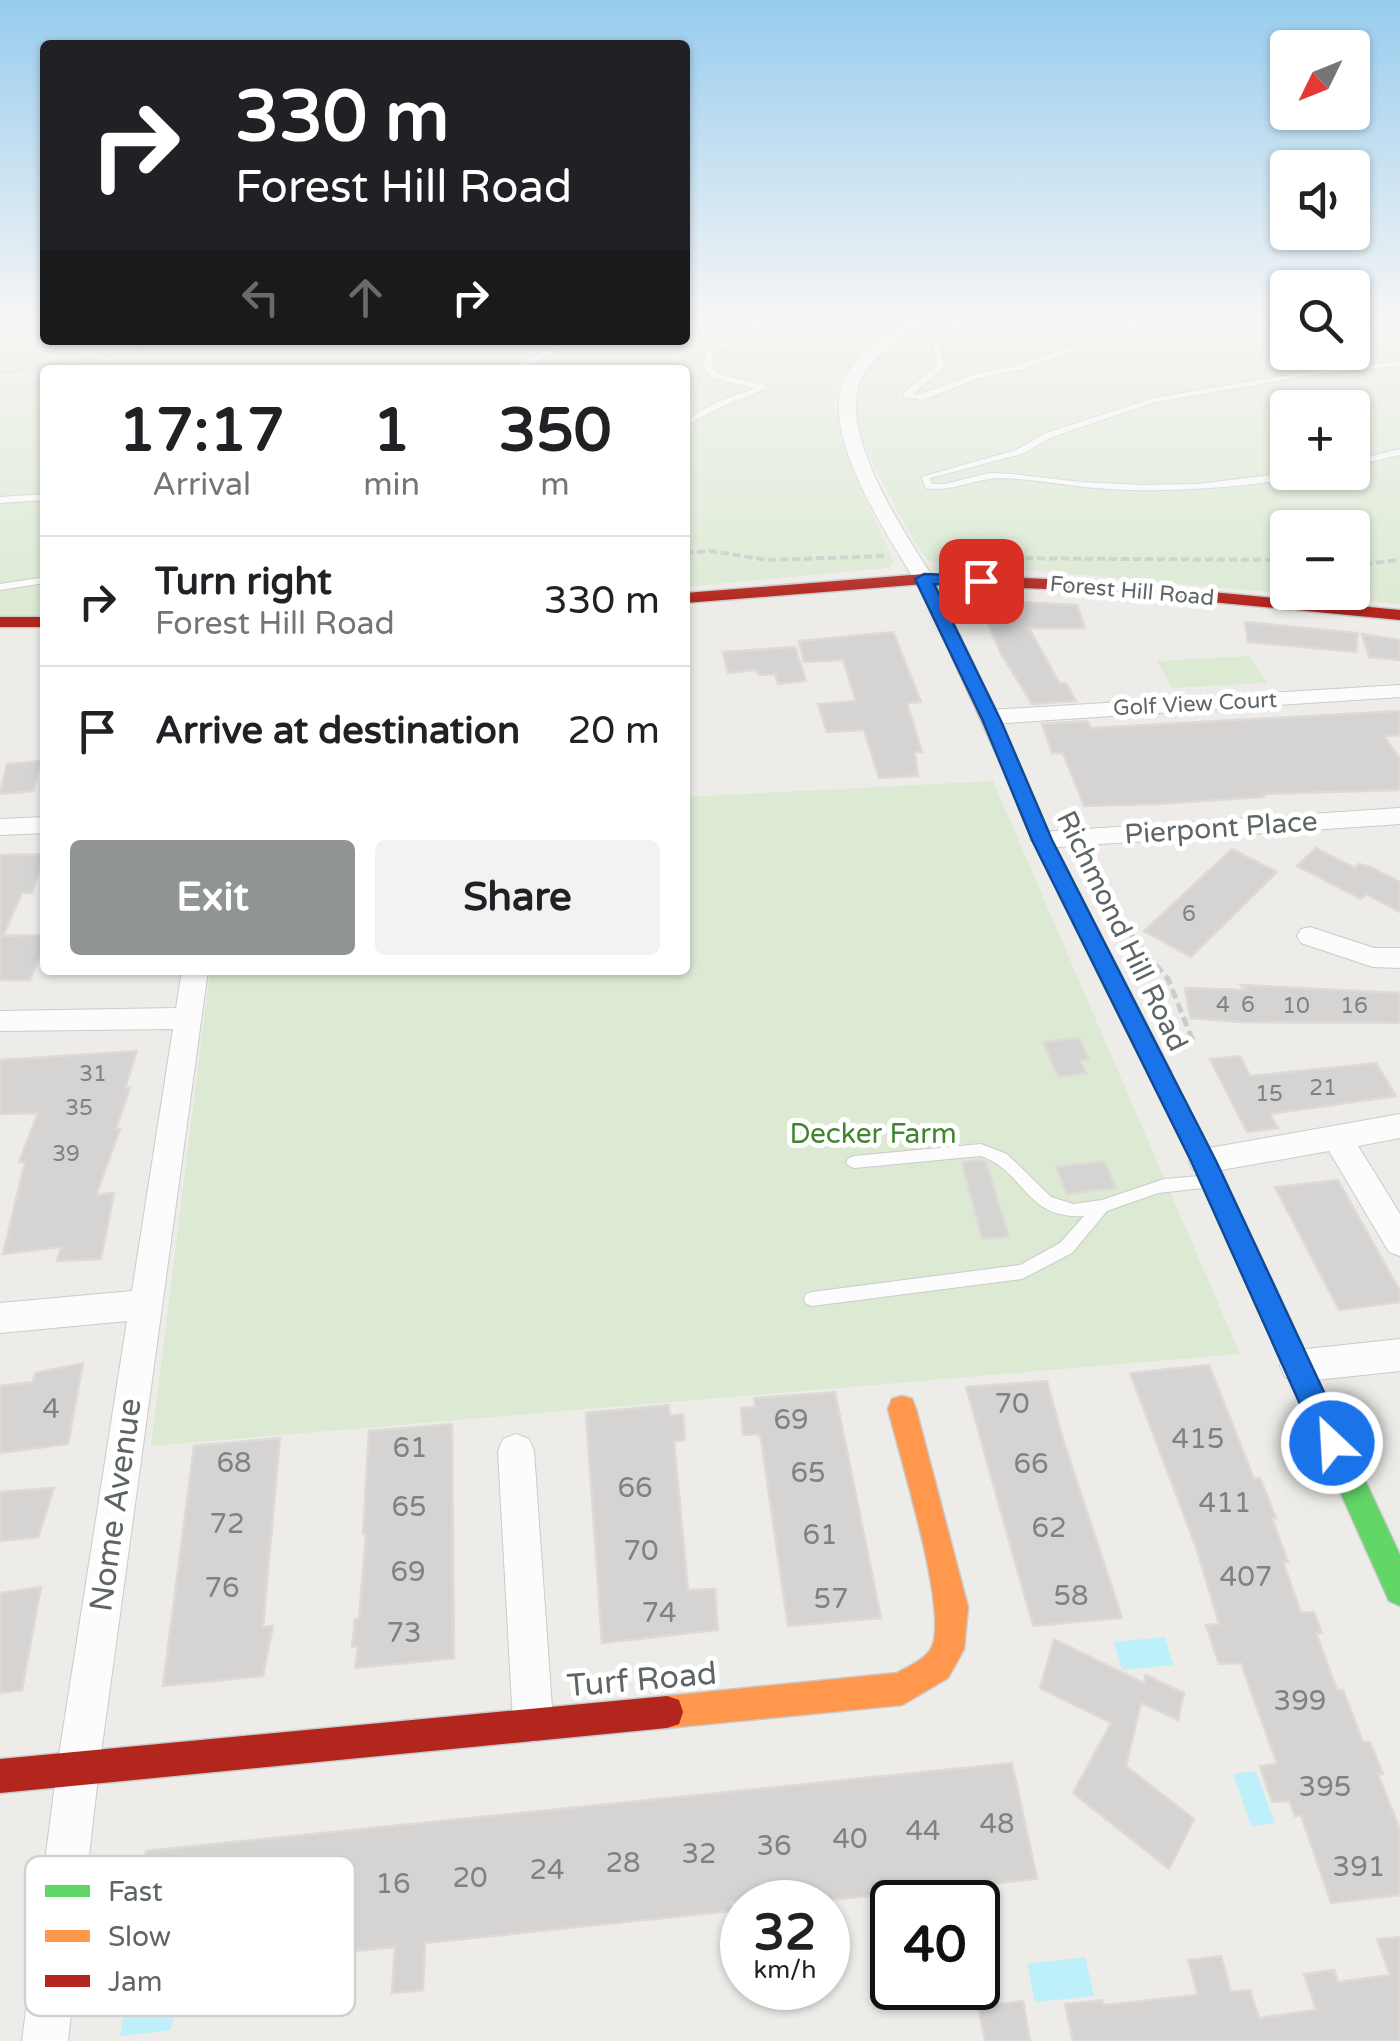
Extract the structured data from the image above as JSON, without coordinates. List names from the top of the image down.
{
  "streets": {
    "street": [
      "Forest Hill Road",
      "Golf View Court",
      "Pierpont Place",
      "Richmond Hill Road",
      "Nome Avenue",
      "Turf Road"
    ]
  },
  "crossings": [
    ["Forest Hill Road", "Richmond Hill Road"],
    ["Golf View Court", "Richmond Hill Road"],
    ["Pierpont Place", "Richmond Hill Road"],
    ["Nome Avenue", "Turf Road"]
  ],
  "parks": ["Decker Farm"],
  "house_numbers": [
    "6",
    "4",
    "6",
    "10",
    "16",
    "31",
    "21",
    "15",
    "35",
    "39",
    "70",
    "4",
    "69",
    "415",
    "61",
    "68",
    "66",
    "65",
    "66",
    "411",
    "65",
    "72",
    "62",
    "61",
    "70",
    "69",
    "407",
    "76",
    "58",
    "57",
    "74",
    "73",
    "399",
    "395",
    "48",
    "44",
    "40",
    "36",
    "32",
    "28",
    "391",
    "24",
    "20",
    "16"
  ],
  "legend": ["Fast", "Slow", "Jam"],
  "north": "bottom left",
  "page": {
    "map_buttons": ["+", "−"],
    "turn": ["330 m", "Forest Hill Road"],
    "eta": [
      "17:17",
      "Arrival",
      "1",
      "min",
      "350",
      "m"
    ],
    "list": [
      {
        "name": "Turn right",
        "note": "Forest Hill Road",
        "value": "330 m"
      },
      {
        "name": "Arrive at destination",
        "value": "20 m"
      }
    ],
    "buttons": ["Exit", "Share"],
    "speed": "32 km/h",
    "limit": "40"
  }
}
